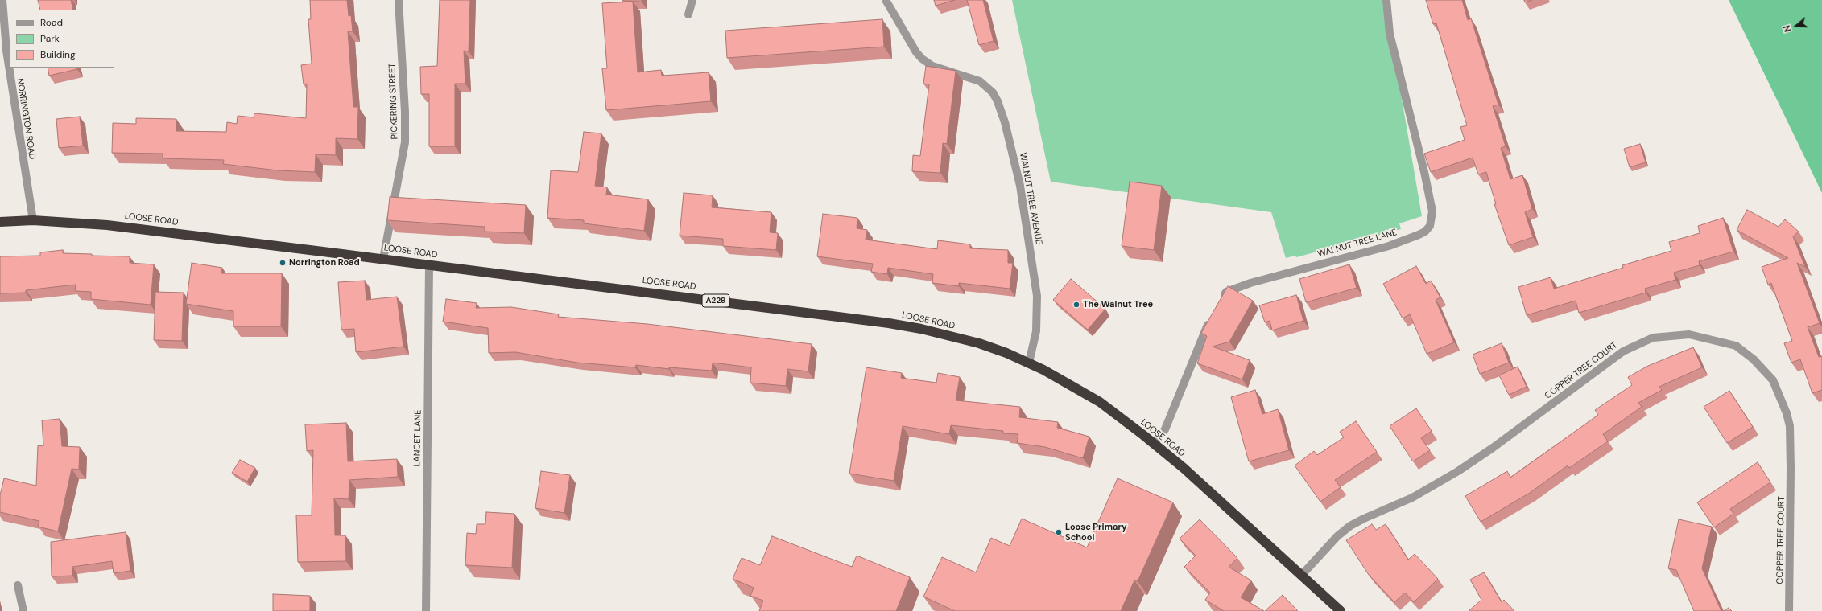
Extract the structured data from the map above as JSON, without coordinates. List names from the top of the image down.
{
  "streets": {
    "highway": ["LOOSE ROAD", "A229"],
    "street": [
      "PICKERING STREET",
      "NORRINGTON ROAD",
      "WALNUT TREE AVENUE",
      "WALNUT TREE LANE",
      "COPPER TREE COURT",
      "LANCET LANE"
    ]
  },
  "crossings": [
    ["PICKERING STREET", "LOOSE ROAD"],
    ["NORRINGTON ROAD", "LOOSE ROAD"],
    ["WALNUT TREE AVENUE", "LOOSE ROAD"],
    ["LOOSE ROAD", "COPPER TREE COURT"],
    ["LOOSE ROAD", "LANCET LANE"]
  ],
  "places": ["Norrington Road", "The Walnut Tree", "Loose Primary School"],
  "legend": ["Road", "Park", "Building"],
  "north": "left"
}
